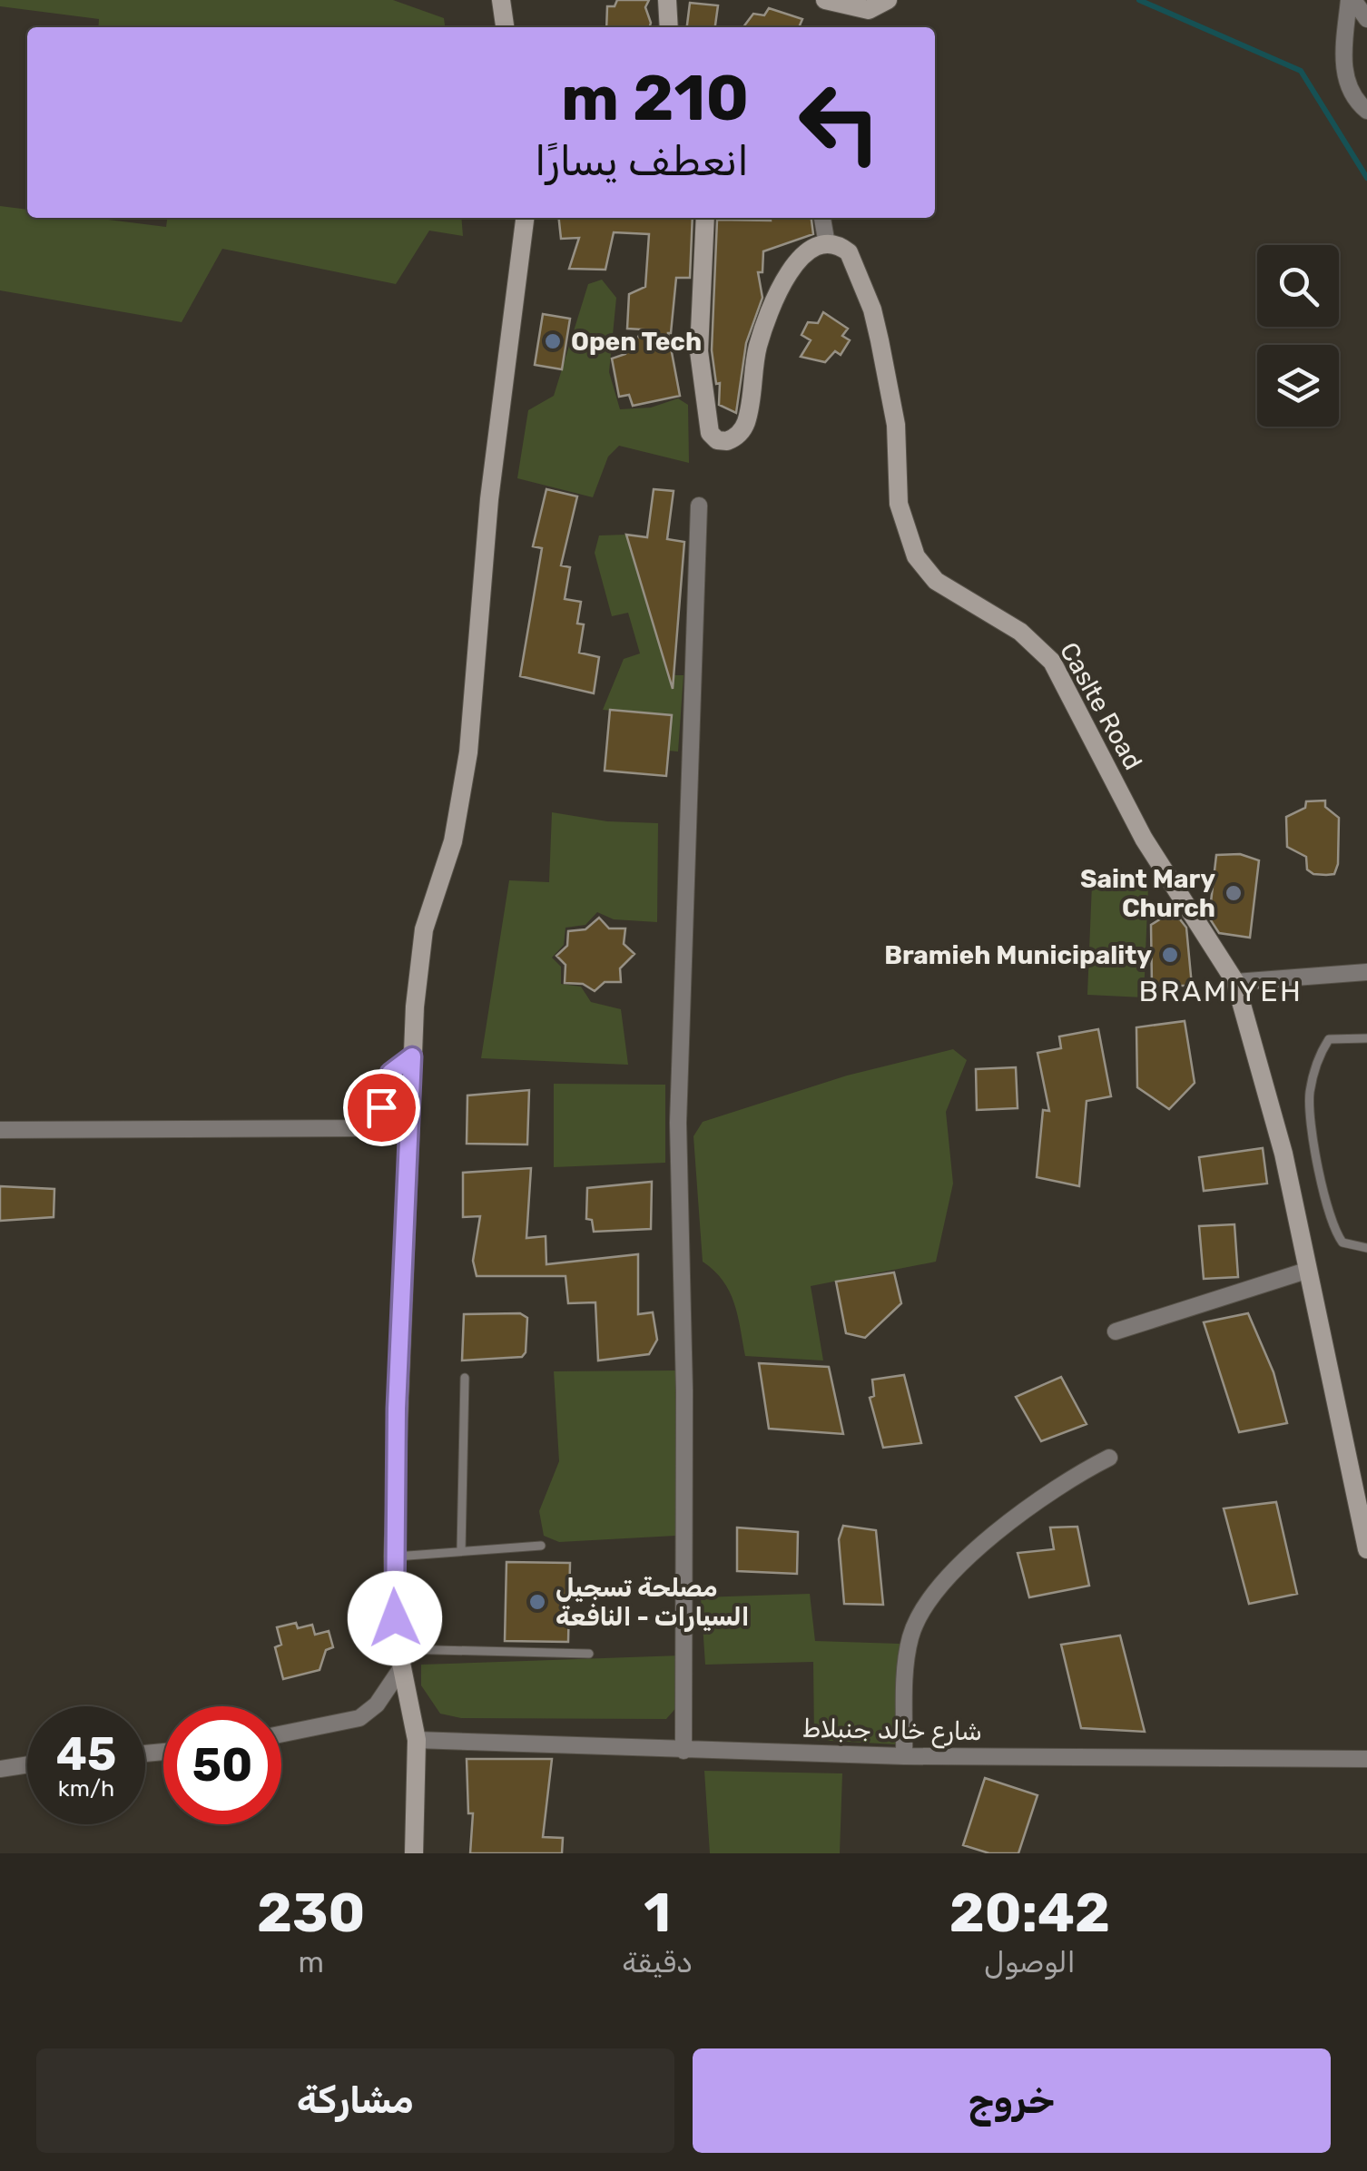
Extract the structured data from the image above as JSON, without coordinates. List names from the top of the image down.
{
  "streets": {
    "street": ["Caslte Road", "شارع خالد جنبلاط"]
  },
  "districts": ["BRAMIYEH"],
  "places": [
    "Open Tech",
    "Saint Mary Church",
    "Bramieh Municipality",
    "مصلحة تسجيل السيارات - النافعة"
  ],
  "page": {
    "turn": ["210 m", "انعطف يسارًا"],
    "speed": "45 km/h",
    "limit": "50",
    "eta": [
      "20:42",
      "الوصول",
      "1",
      "دقيقة",
      "230",
      "m"
    ],
    "buttons": ["خروج", "مشاركة"]
  }
}
